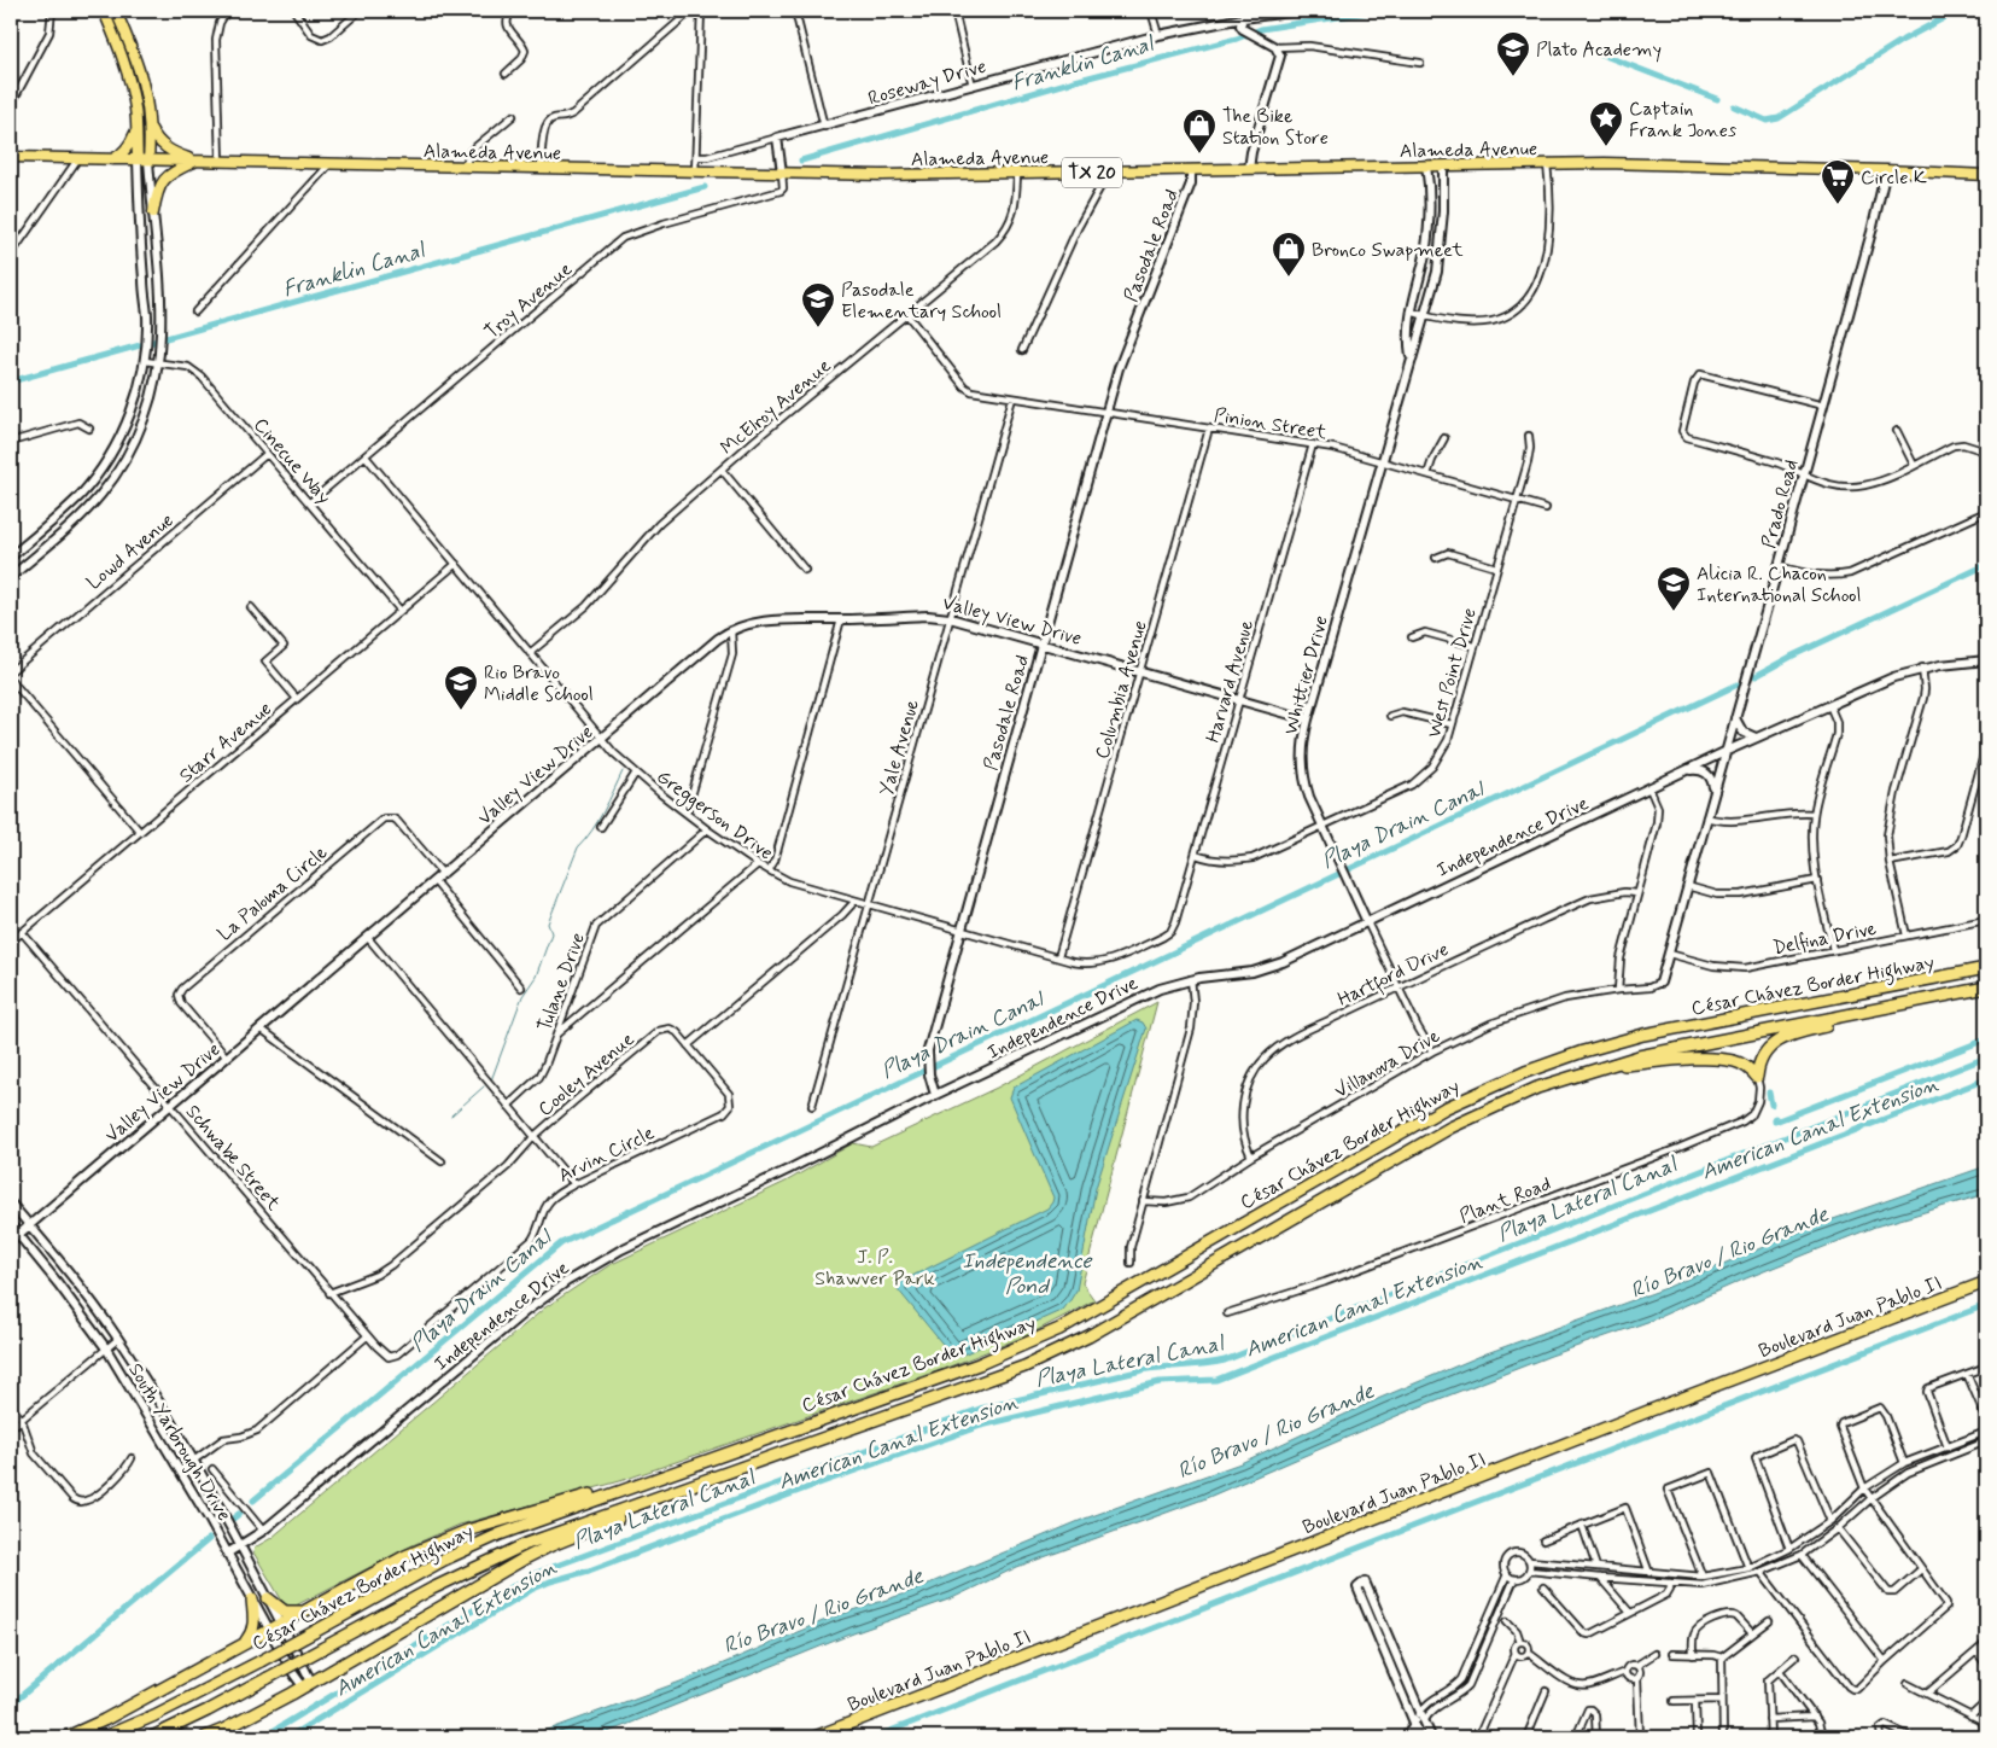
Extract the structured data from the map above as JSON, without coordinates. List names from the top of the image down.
{
  "streets": {
    "highway": ["César Chávez Border Highway", "Boulevard Juan Pablo II"],
    "main road": ["Alameda Avenue", "TX 20"],
    "street": [
      "Roseway Drive",
      "Pasodale Road",
      "Troy Avenue",
      "McElroy Avenue",
      "Pinion Street",
      "Cinecue Way",
      "Prado Road",
      "Lowd Avenue",
      "Valley View Drive",
      "West Point Drive",
      "Whittier Drive",
      "Harvard Avenue",
      "Columbia Avenue",
      "Starr Avenue",
      "Yale Avenue",
      "Greggerson Drive",
      "Independence Drive",
      "La Paloma Circle",
      "Delfina Drive",
      "Hartford Drive",
      "Tulane Drive",
      "Villanova Drive",
      "Cooley Avenue",
      "Arvin Circle",
      "Schwabe Street",
      "Plant Road",
      "South Yarbrough Drive"
    ]
  },
  "crossings": [
    ["Alameda Avenue", "Pasodale Road"],
    ["Alameda Avenue", "Troy Avenue"],
    ["Alameda Avenue", "McElroy Avenue"],
    ["Alameda Avenue", "Prado Road"],
    ["Alameda Avenue", "Whittier Drive"],
    ["Pasodale Road", "Pinion Street"],
    ["Pasodale Road", "Valley View Drive"],
    ["Pasodale Road", "Greggerson Drive"],
    ["Pasodale Road", "Independence Drive"],
    ["Troy Avenue", "Cinecue Way"],
    ["Troy Avenue", "Greggerson Drive"],
    ["McElroy Avenue", "Pinion Street"],
    ["McElroy Avenue", "Greggerson Drive"],
    ["Pinion Street", "West Point Drive"],
    ["Pinion Street", "Whittier Drive"],
    ["Pinion Street", "Harvard Avenue"],
    ["Pinion Street", "Columbia Avenue"],
    ["Pinion Street", "Yale Avenue"],
    ["Cinecue Way", "Lowd Avenue"],
    ["Cinecue Way", "Starr Avenue"],
    ["Prado Road", "Independence Drive"],
    ["Prado Road", "Delfina Drive"],
    ["Prado Road", "Villanova Drive"],
    ["Valley View Drive", "Whittier Drive"],
    ["Valley View Drive", "Harvard Avenue"],
    ["Valley View Drive", "Columbia Avenue"],
    ["Valley View Drive", "Yale Avenue"],
    ["Valley View Drive", "Greggerson Drive"],
    ["Valley View Drive", "La Paloma Circle"],
    ["Valley View Drive", "Schwabe Street"],
    ["Valley View Drive", "South Yarbrough Drive"],
    ["West Point Drive", "Whittier Drive"],
    ["West Point Drive", "Harvard Avenue"],
    ["Whittier Drive", "Independence Drive"],
    ["Whittier Drive", "Hartford Drive"],
    ["Whittier Drive", "Villanova Drive"],
    ["Harvard Avenue", "Greggerson Drive"],
    ["Columbia Avenue", "Greggerson Drive"],
    ["Starr Avenue", "Greggerson Drive"],
    ["Starr Avenue", "Schwabe Street"],
    ["Yale Avenue", "Greggerson Drive"],
    ["Greggerson Drive", "Tulane Drive"],
    ["Independence Drive", "South Yarbrough Drive"],
    ["Hartford Drive", "Villanova Drive"],
    ["Cooley Avenue", "Arvin Circle"],
    ["Cooley Avenue", "Schwabe Street"],
    ["Arvin Circle", "Schwabe Street"]
  ],
  "water": [
    "Franklin Canal",
    "Playa Drain Canal",
    "American Canal Extension",
    "Playa Lateral Canal",
    "Río Bravo / Rio Grande",
    "Independence Pond"
  ],
  "parks": ["J. P. Shawver Park"],
  "places": {
    "school or university": [
      "Plato Academy",
      "Pasodale Elementary School",
      "Alicia R. Chacon International School",
      "Rio Bravo Middle School"
    ],
    "place": ["Captain Frank Jones"],
    "shop": ["The Bike Station Store", "Bronco Swapmeet"],
    "supermarket": ["Circle K"]
  }
}
